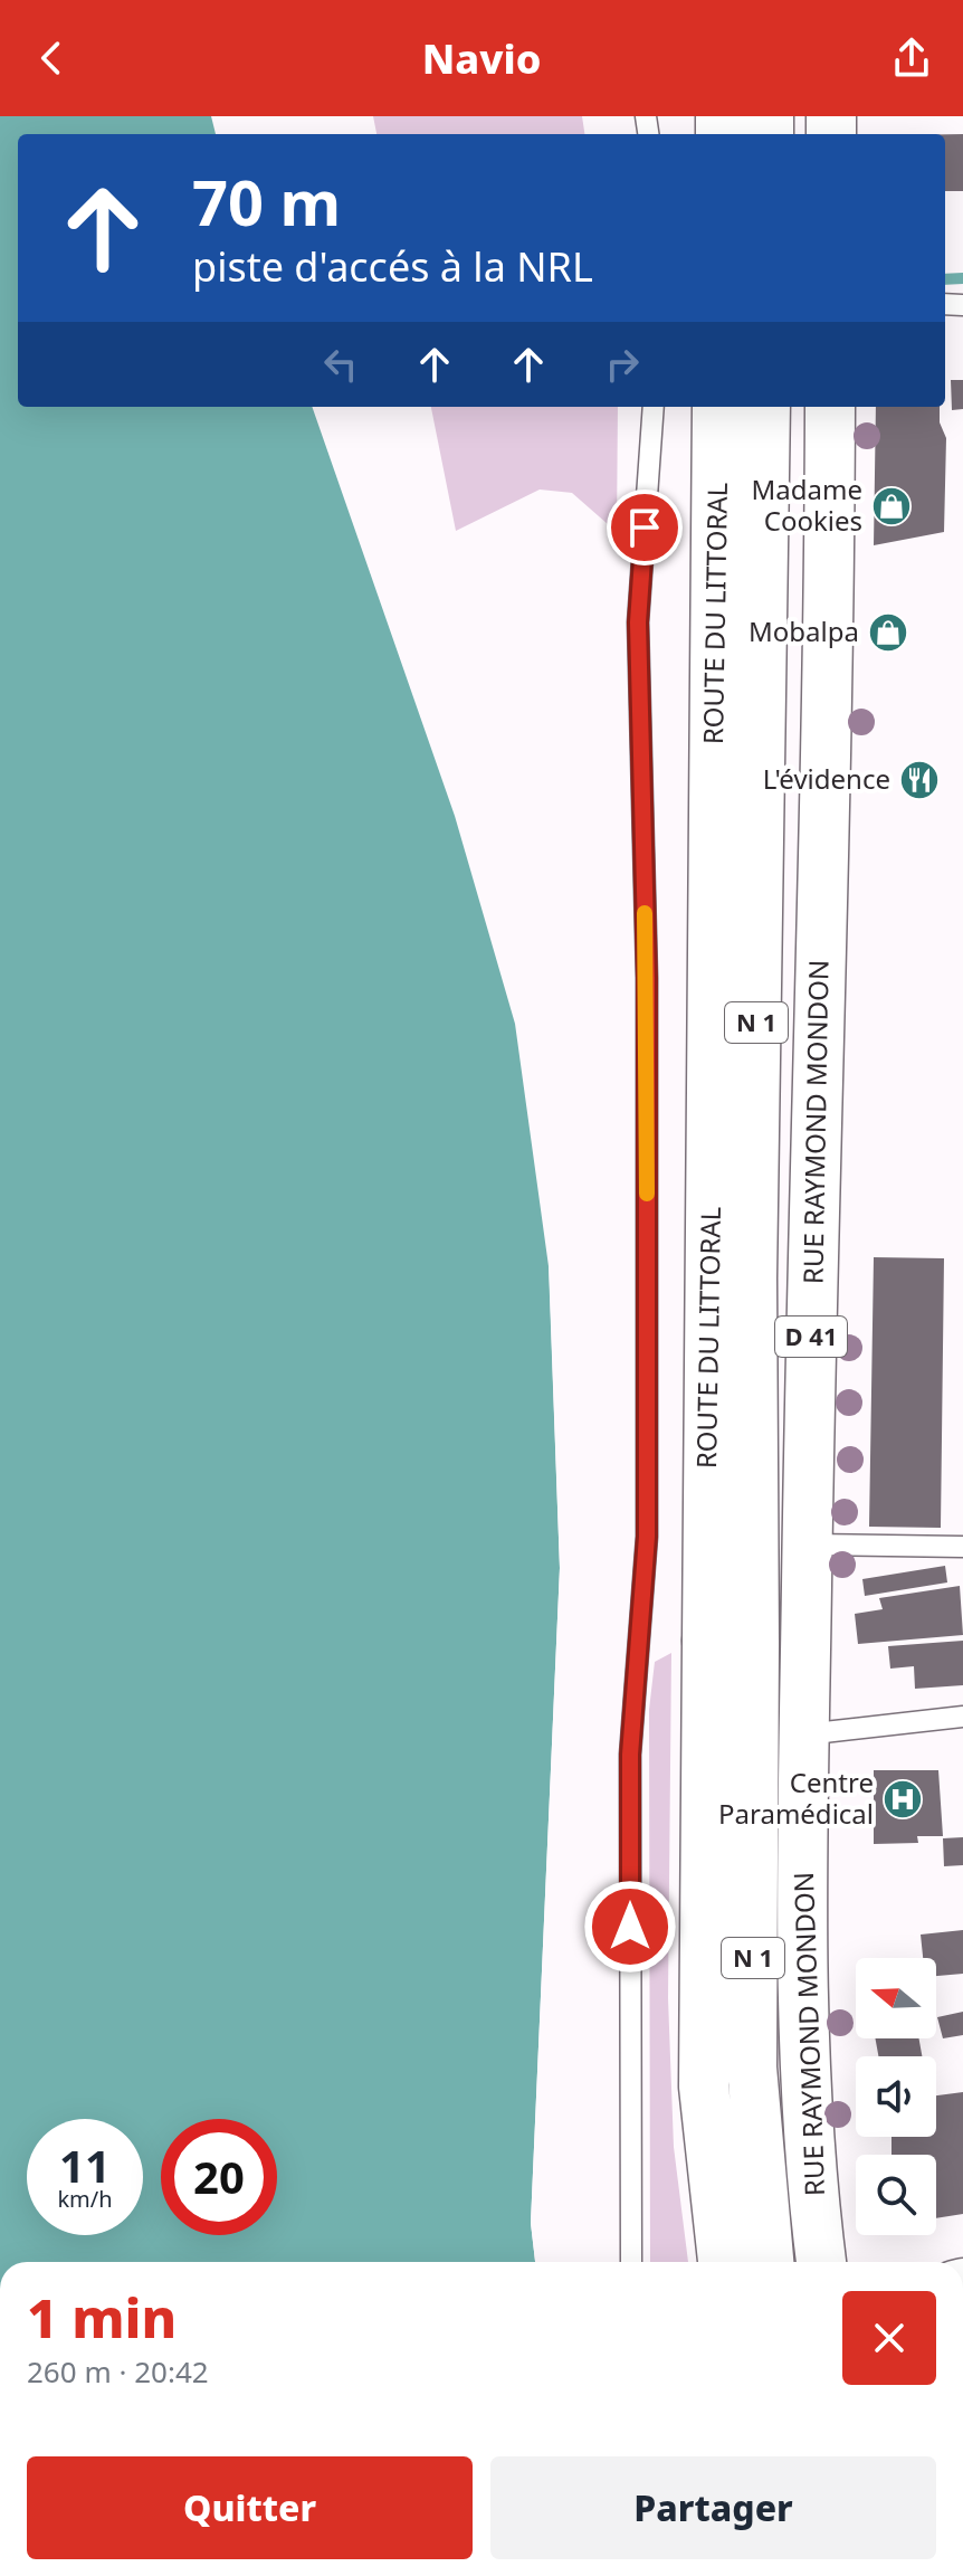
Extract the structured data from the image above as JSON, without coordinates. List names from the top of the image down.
{
  "streets": {
    "main road": [
      "ROUTE DU LITTORAL",
      "N 1",
      "RUE RAYMOND MONDON",
      "D 41"
    ]
  },
  "places": {
    "shop": ["Madame Cookies", "Mobalpa"],
    "restaurant": ["L'évidence"],
    "hospital": ["Centre Paramédical"]
  },
  "north": "left",
  "page": {
    "header": "Navio",
    "turn": ["70 m", "piste d'accés à la NRL"],
    "speed": "11 km/h",
    "limit": "20",
    "heading": ["1 min", "260 m · 20:42"],
    "buttons": ["Quitter", "Partager"]
  }
}
